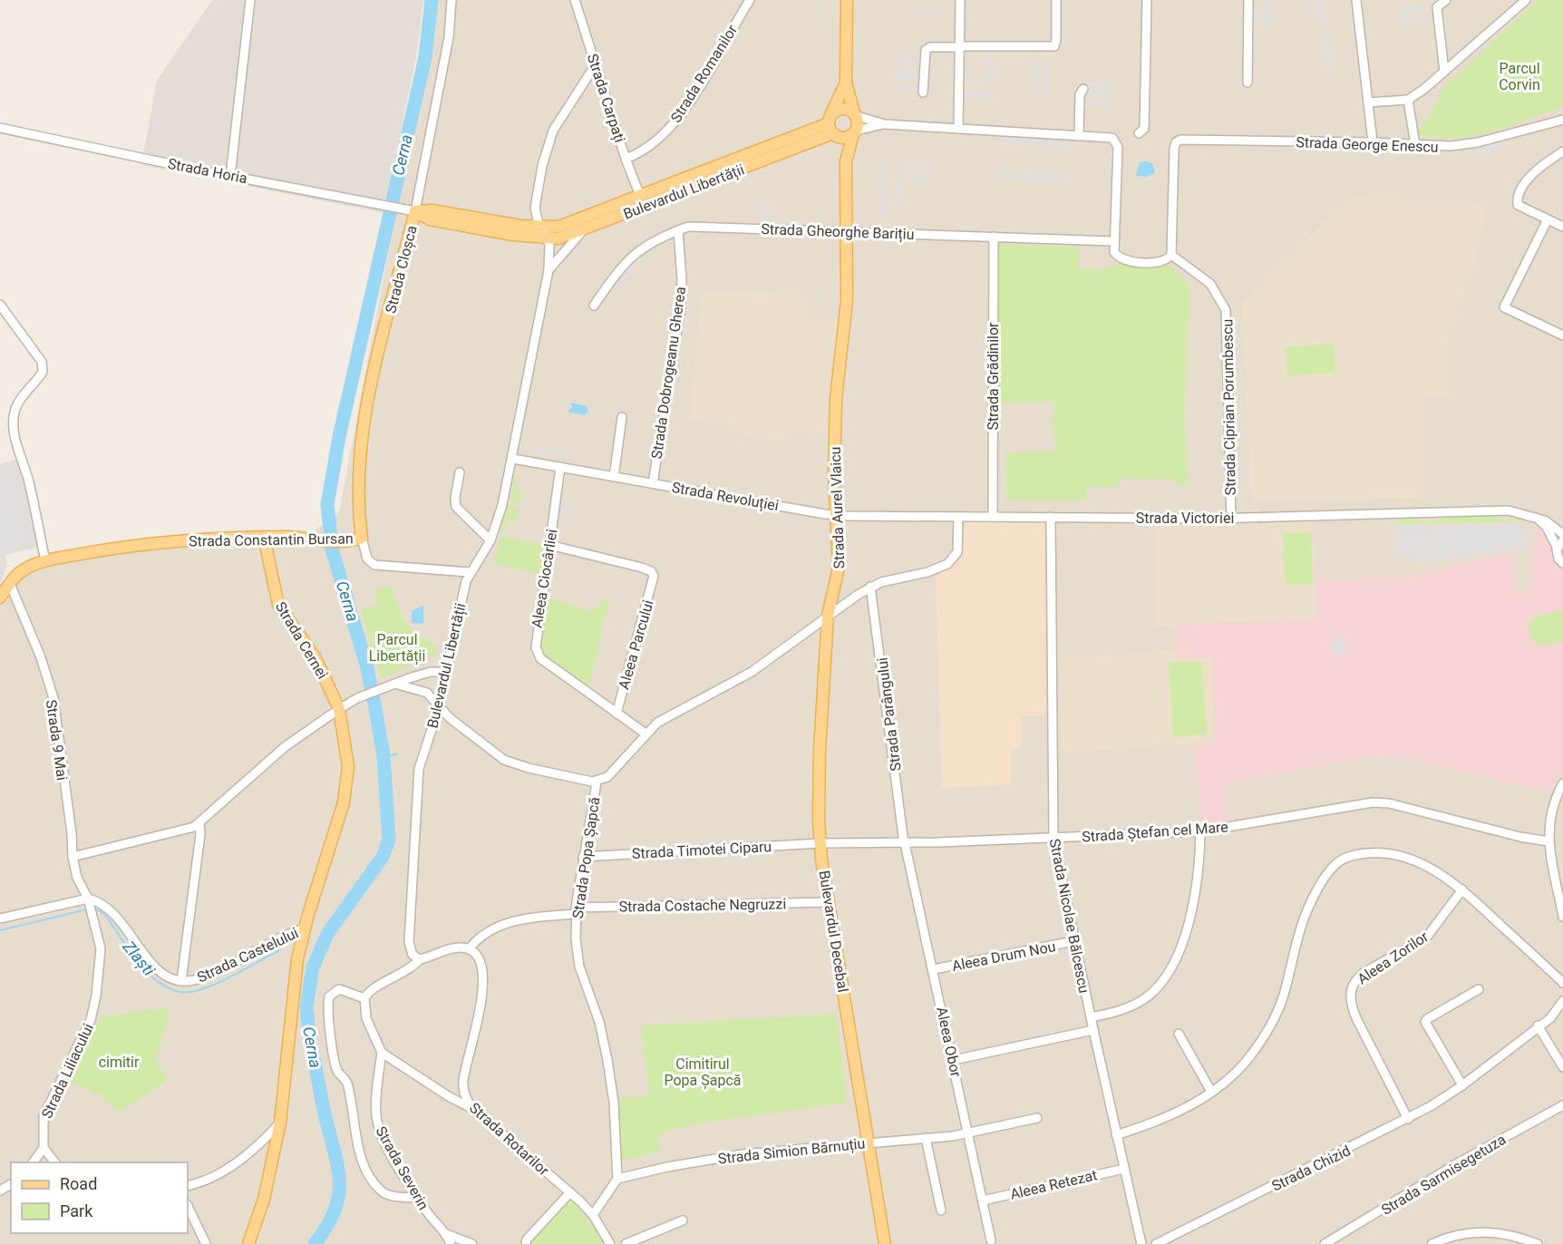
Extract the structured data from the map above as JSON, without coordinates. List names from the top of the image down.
{
  "streets": {
    "main road": [
      "Bulevardul Libertății",
      "Strada Cloșca",
      "Strada Aurel Vlaicu",
      "Strada Constantin Bursan",
      "Strada Cernei",
      "Bulevardul Decebal"
    ],
    "street": [
      "Strada Romanilor",
      "Strada Carpați",
      "Strada George Enescu",
      "Strada Horia",
      "Strada Gheorghe Barițiu",
      "Strada Dobrogeanu Gherea",
      "Strada Grădinilor",
      "Strada Ciprian Porumbescu",
      "Strada Revoluției",
      "Strada Victoriei",
      "Aleea Ciocârliei",
      "Aleea Parcului",
      "Strada Parângului",
      "Strada 9 Mai",
      "Strada Ștefan cel Mare",
      "Strada Timotei Ciparu",
      "Strada Popa Șapcă",
      "Strada Costache Negruzzi",
      "Strada Nicolae Bălcescu",
      "Strada Castelului",
      "Aleea Drum Nou",
      "Aleea Zorilor",
      "Aleea Obor",
      "Strada Liliacului",
      "Strada Rotarilor",
      "Strada Simion Bărnuțiu",
      "Strada Severin",
      "Strada Chizid",
      "Strada Sarmisegetuza",
      "Aleea Retezat"
    ]
  },
  "crossings": [
    ["Strada Romanilor", "Strada Carpați"],
    ["Strada Carpați", "Bulevardul Libertății"],
    ["Strada George Enescu", "Strada Ciprian Porumbescu"],
    ["Strada Horia", "Bulevardul Libertății"],
    ["Strada Horia", "Strada Cloșca"],
    ["Bulevardul Libertății", "Strada Cloșca"],
    ["Bulevardul Libertății", "Strada Revoluției"],
    ["Bulevardul Libertății", "Strada Aurel Vlaicu"],
    ["Strada Gheorghe Barițiu", "Strada Dobrogeanu Gherea"],
    ["Strada Gheorghe Barițiu", "Strada Grădinilor"],
    ["Strada Gheorghe Barițiu", "Strada Aurel Vlaicu"],
    ["Strada Cloșca", "Strada Constantin Bursan"],
    ["Strada Dobrogeanu Gherea", "Strada Revoluției"],
    ["Strada Grădinilor", "Strada Victoriei"],
    ["Strada Ciprian Porumbescu", "Strada Victoriei"],
    ["Strada Revoluției", "Strada Aurel Vlaicu"],
    ["Strada Revoluției", "Strada Victoriei"],
    ["Strada Revoluției", "Aleea Ciocârliei"],
    ["Strada Aurel Vlaicu", "Strada Victoriei"],
    ["Strada Aurel Vlaicu", "Bulevardul Decebal"],
    ["Strada Victoriei", "Strada Nicolae Bălcescu"],
    ["Strada Constantin Bursan", "Strada Cernei"],
    ["Strada Constantin Bursan", "Strada 9 Mai"],
    ["Aleea Ciocârliei", "Aleea Parcului"],
    ["Strada Cernei", "Strada Castelului"],
    ["Strada Parângului", "Strada Ștefan cel Mare"],
    ["Strada Parângului", "Aleea Obor"],
    ["Strada 9 Mai", "Strada Castelului"],
    ["Strada 9 Mai", "Strada Liliacului"],
    ["Strada Ștefan cel Mare", "Strada Timotei Ciparu"],
    ["Strada Ștefan cel Mare", "Strada Nicolae Bălcescu"],
    ["Strada Ștefan cel Mare", "Bulevardul Decebal"],
    ["Strada Ștefan cel Mare", "Aleea Obor"],
    ["Strada Timotei Ciparu", "Strada Popa Șapcă"],
    ["Strada Timotei Ciparu", "Bulevardul Decebal"],
    ["Strada Popa Șapcă", "Strada Costache Negruzzi"],
    ["Strada Popa Șapcă", "Strada Simion Bărnuțiu"],
    ["Strada Costache Negruzzi", "Bulevardul Decebal"],
    ["Strada Costache Negruzzi", "Strada Rotarilor"],
    ["Strada Nicolae Bălcescu", "Aleea Drum Nou"],
    ["Strada Nicolae Bălcescu", "Aleea Retezat"],
    ["Bulevardul Decebal", "Strada Simion Bărnuțiu"],
    ["Strada Castelului", "Strada Liliacului"],
    ["Aleea Drum Nou", "Aleea Obor"],
    ["Aleea Zorilor", "Strada Chizid"],
    ["Aleea Obor", "Strada Simion Bărnuțiu"],
    ["Aleea Obor", "Aleea Retezat"]
  ],
  "water": ["Cerna", "Zlaști"],
  "parks": [
    "Parcul Corvin",
    "Parcul Libertății",
    "cimitir",
    "Cimitirul Popa Șapcă"
  ],
  "legend": ["Road", "Park"]
}
